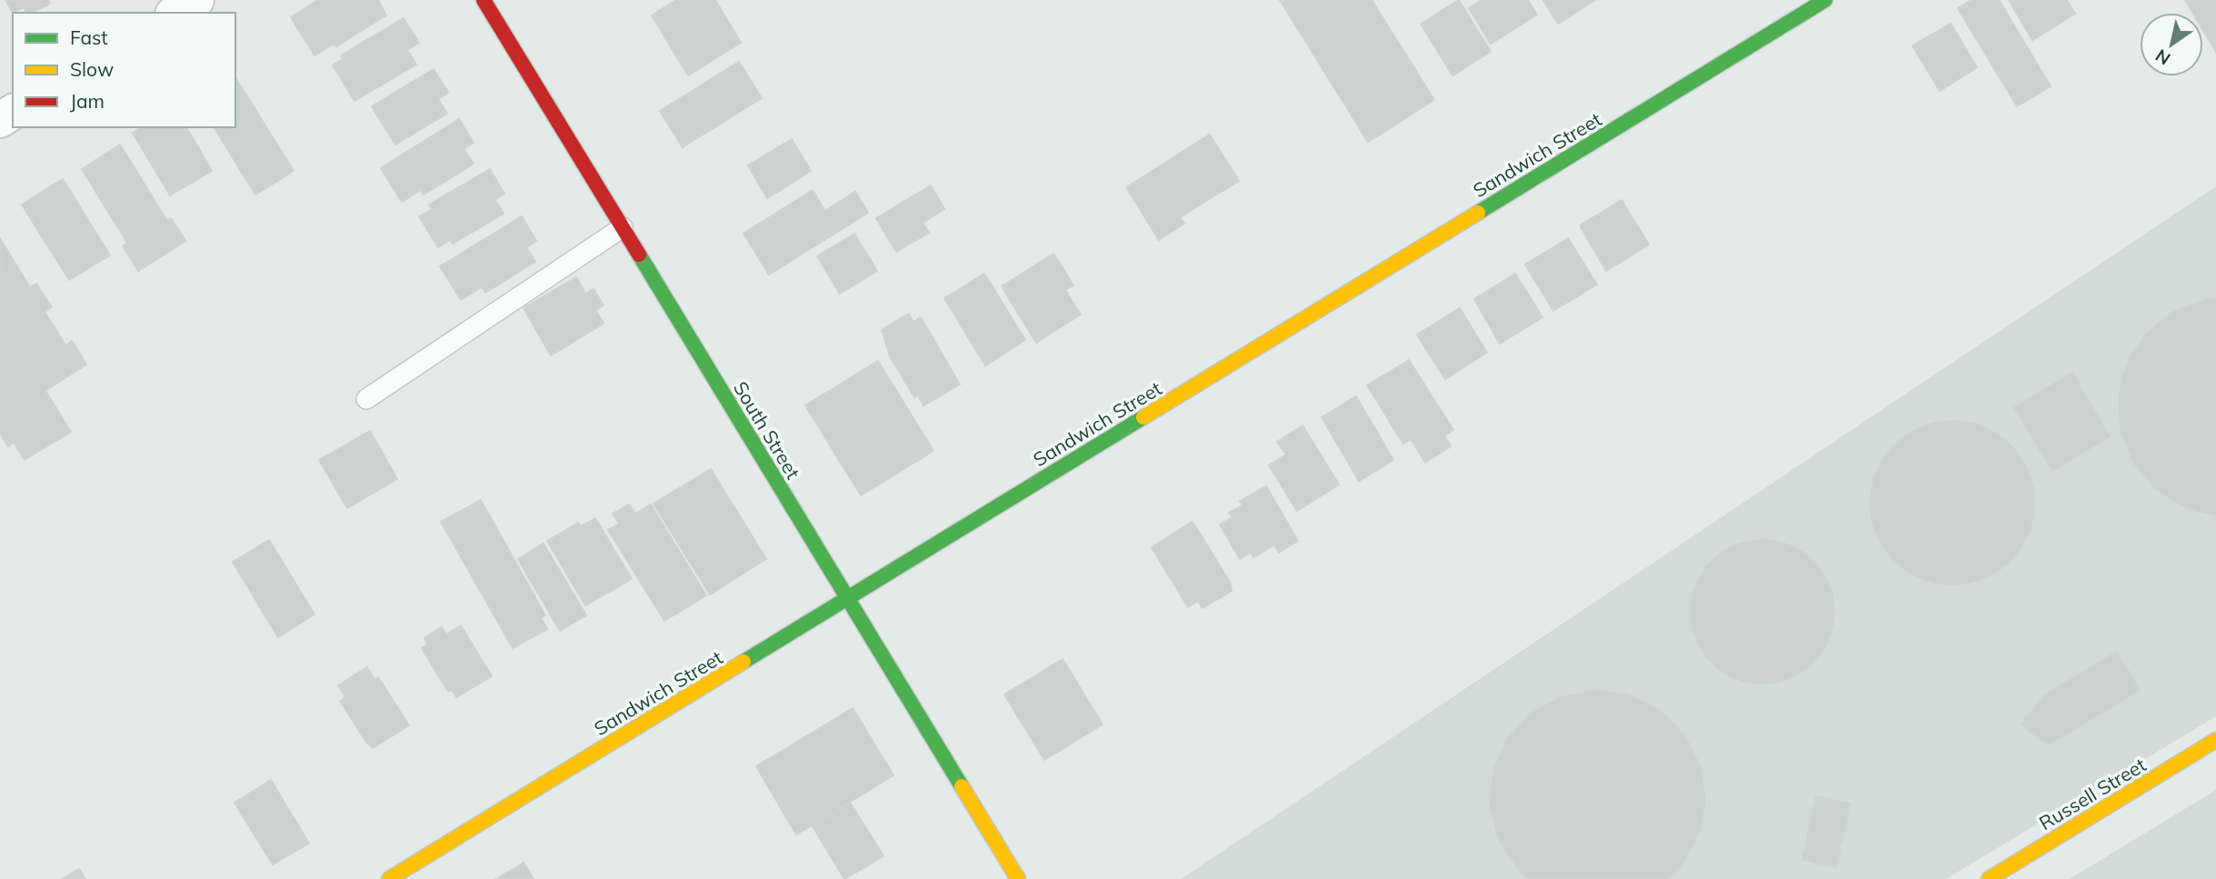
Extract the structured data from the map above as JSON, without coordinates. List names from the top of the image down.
{
  "streets": {
    "main road": ["Sandwich Street", "South Street", "Russell Street"]
  },
  "crossings": [
    ["Sandwich Street", "South Street"]
  ],
  "legend": ["Fast", "Slow", "Jam"],
  "north": "bottom left"
}
